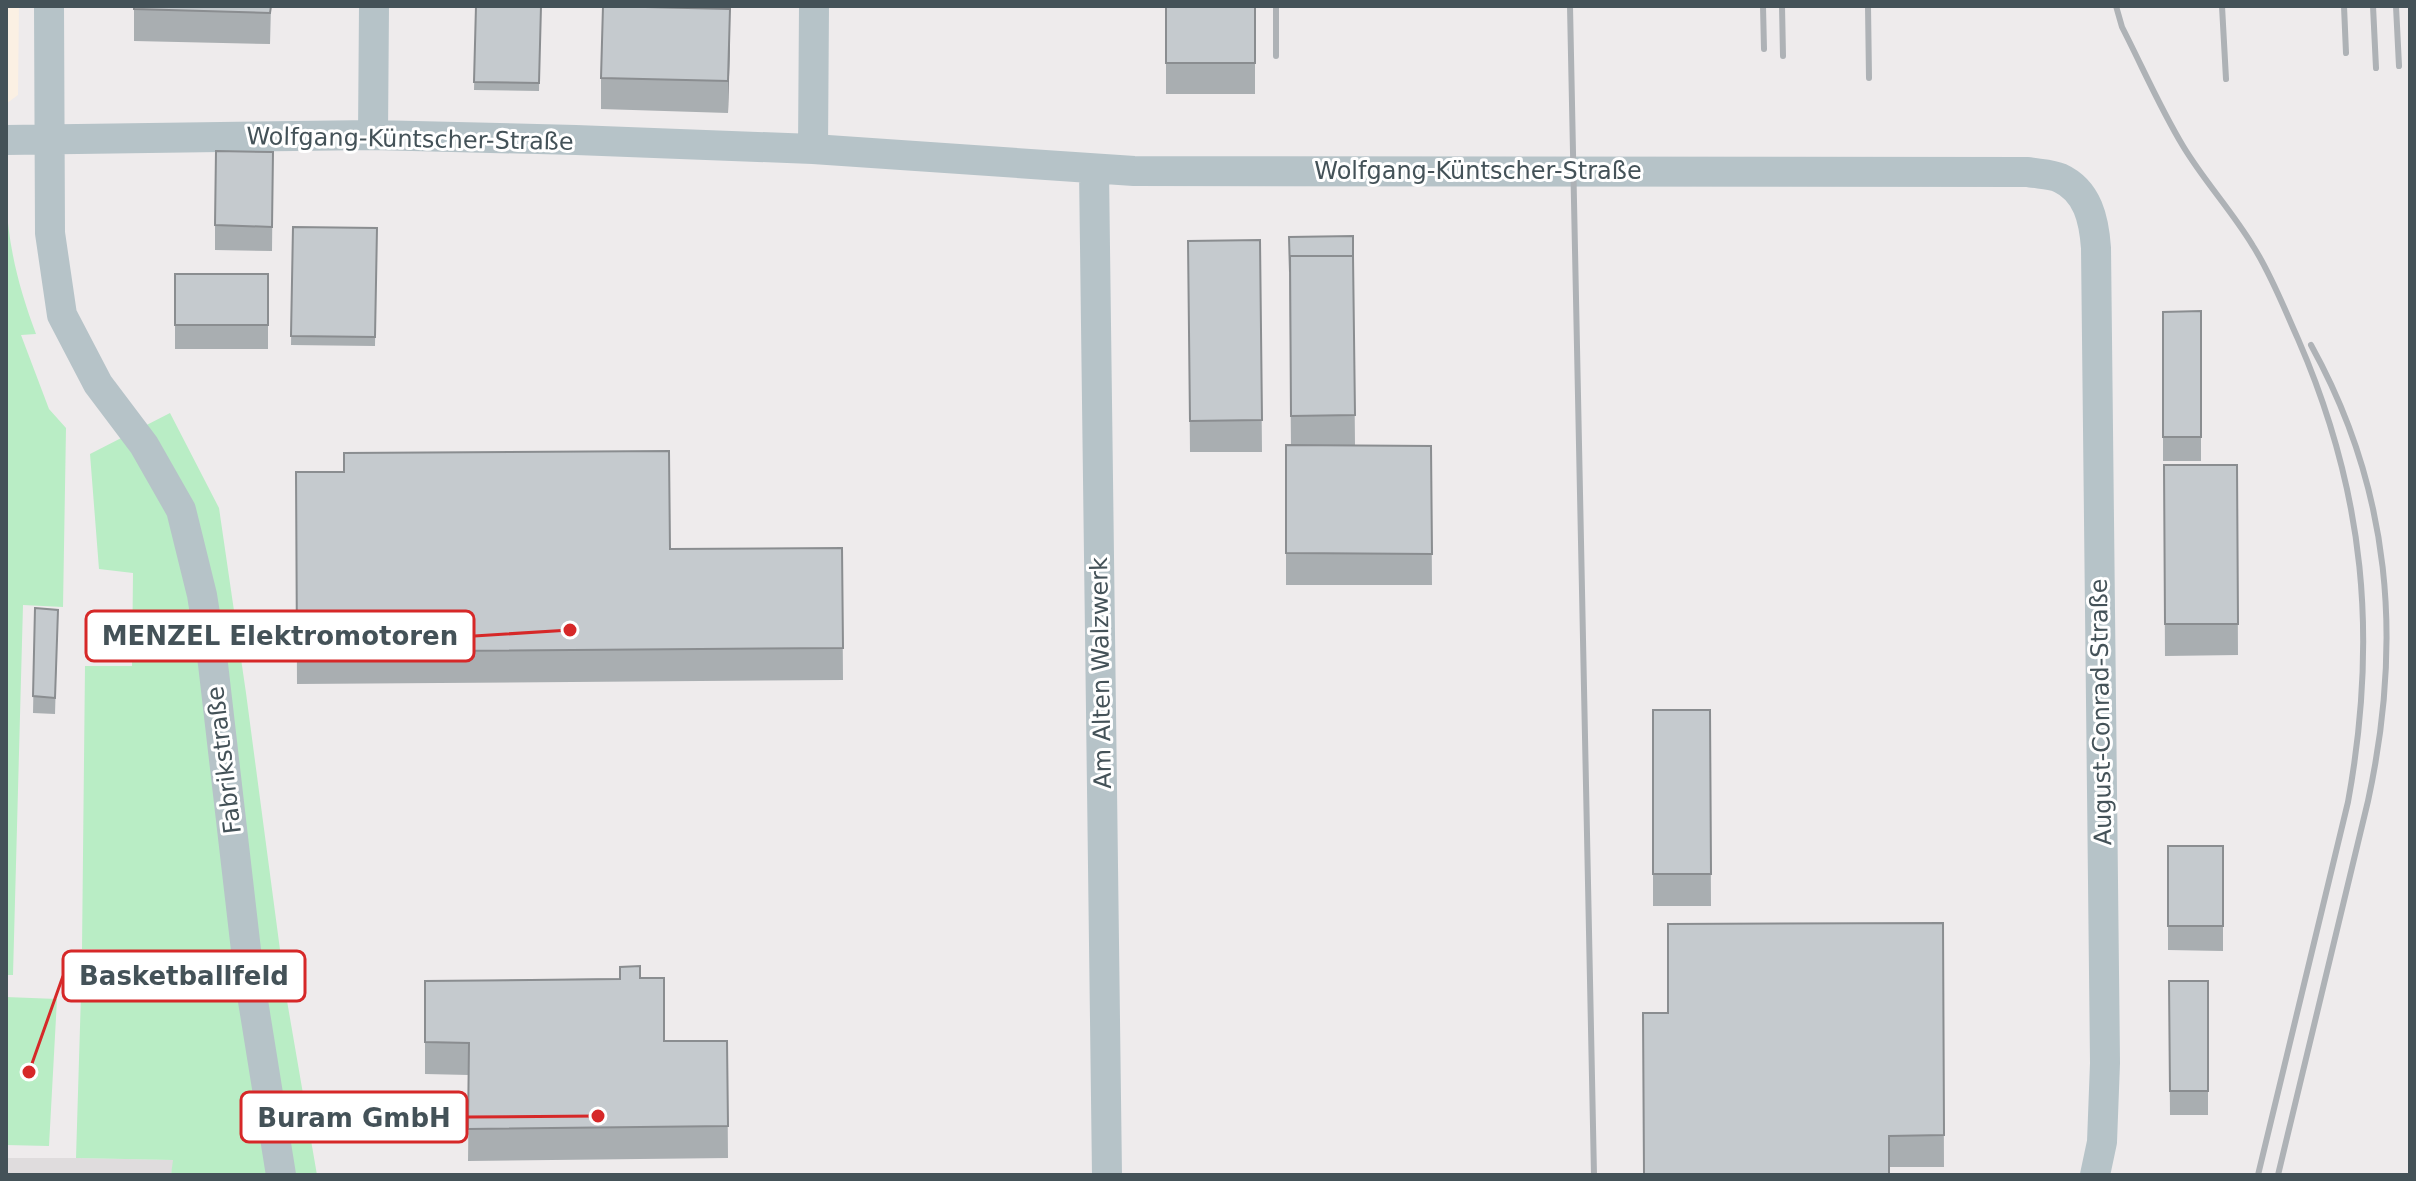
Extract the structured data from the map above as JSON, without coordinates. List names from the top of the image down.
{
  "streets": {
    "street": [
      "Wolfgang-Küntscher-Straße",
      "Am Alten Walzwerk",
      "August-Conrad-Straße",
      "Fabrikstraße"
    ]
  },
  "crossings": [
    ["Wolfgang-Küntscher-Straße", "Am Alten Walzwerk"],
    ["Wolfgang-Küntscher-Straße", "August-Conrad-Straße"],
    ["Wolfgang-Küntscher-Straße", "Fabrikstraße"]
  ],
  "places": ["MENZEL Elektromotoren", "Basketballfeld", "Buram GmbH"]
}
